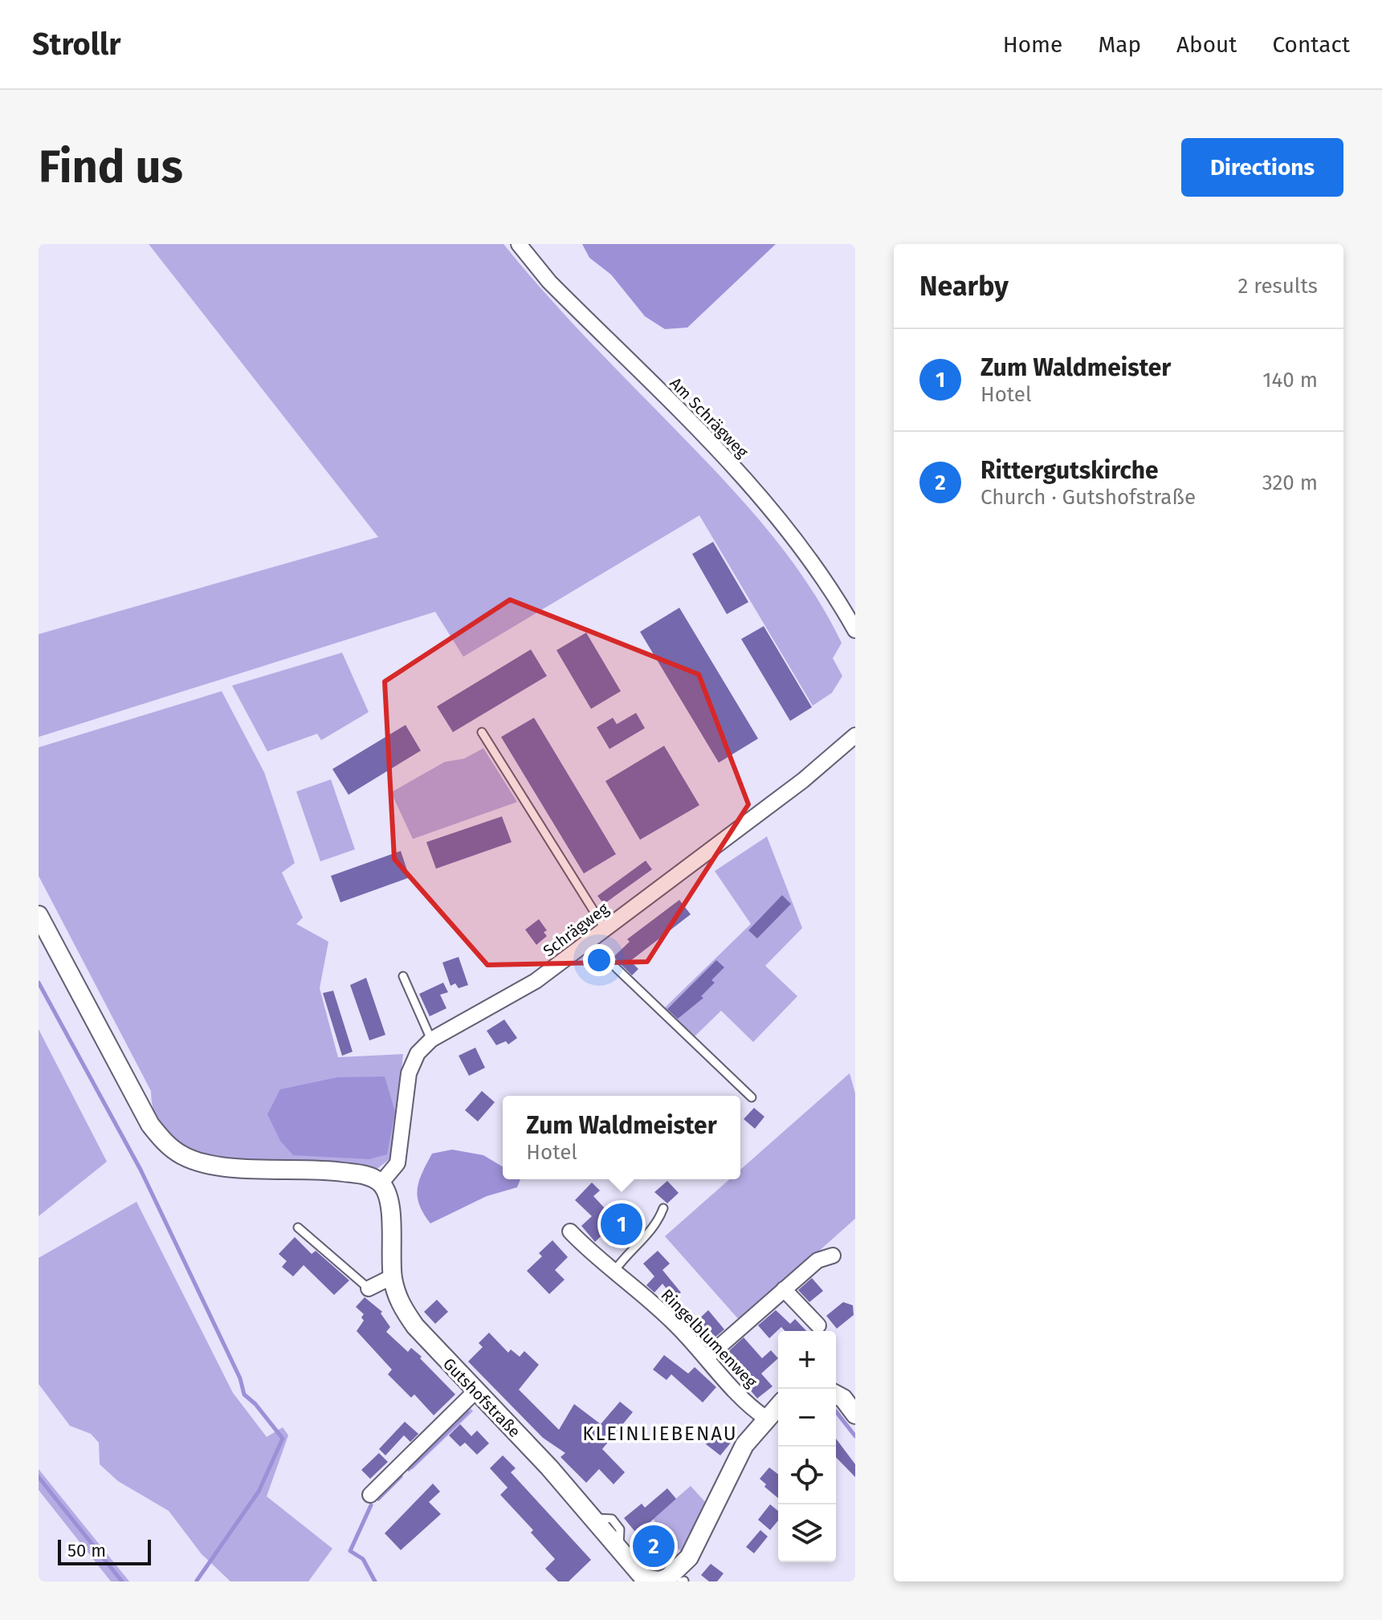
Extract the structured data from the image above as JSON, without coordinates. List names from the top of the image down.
{
  "streets": {
    "street": [
      "Am Schrägweg",
      "Schrägweg",
      "Ringelblumenweg",
      "Gutshofstraße"
    ]
  },
  "crossings": [
    ["Schrägweg", "Gutshofstraße"]
  ],
  "districts": ["KLEINLIEBENAU"],
  "scale_bar": "50 m",
  "page": {
    "header": "Strollr",
    "nav": [
      "Home",
      "Map",
      "About",
      "Contact"
    ],
    "buttons": "Directions",
    "title": "Find us",
    "heading": ["Nearby", "2 results"],
    "list": [
      {
        "mark": "1",
        "name": "Zum Waldmeister",
        "note": "Hotel",
        "value": "140 m"
      },
      {
        "mark": "2",
        "name": "Rittergutskirche",
        "note": "Church · Gutshofstraße",
        "value": "320 m"
      }
    ],
    "popup": ["Zum Waldmeister", "Hotel"],
    "pins": ["1", "2"],
    "map_buttons": ["+", "−"],
    "scale": "50 m"
  }
}
